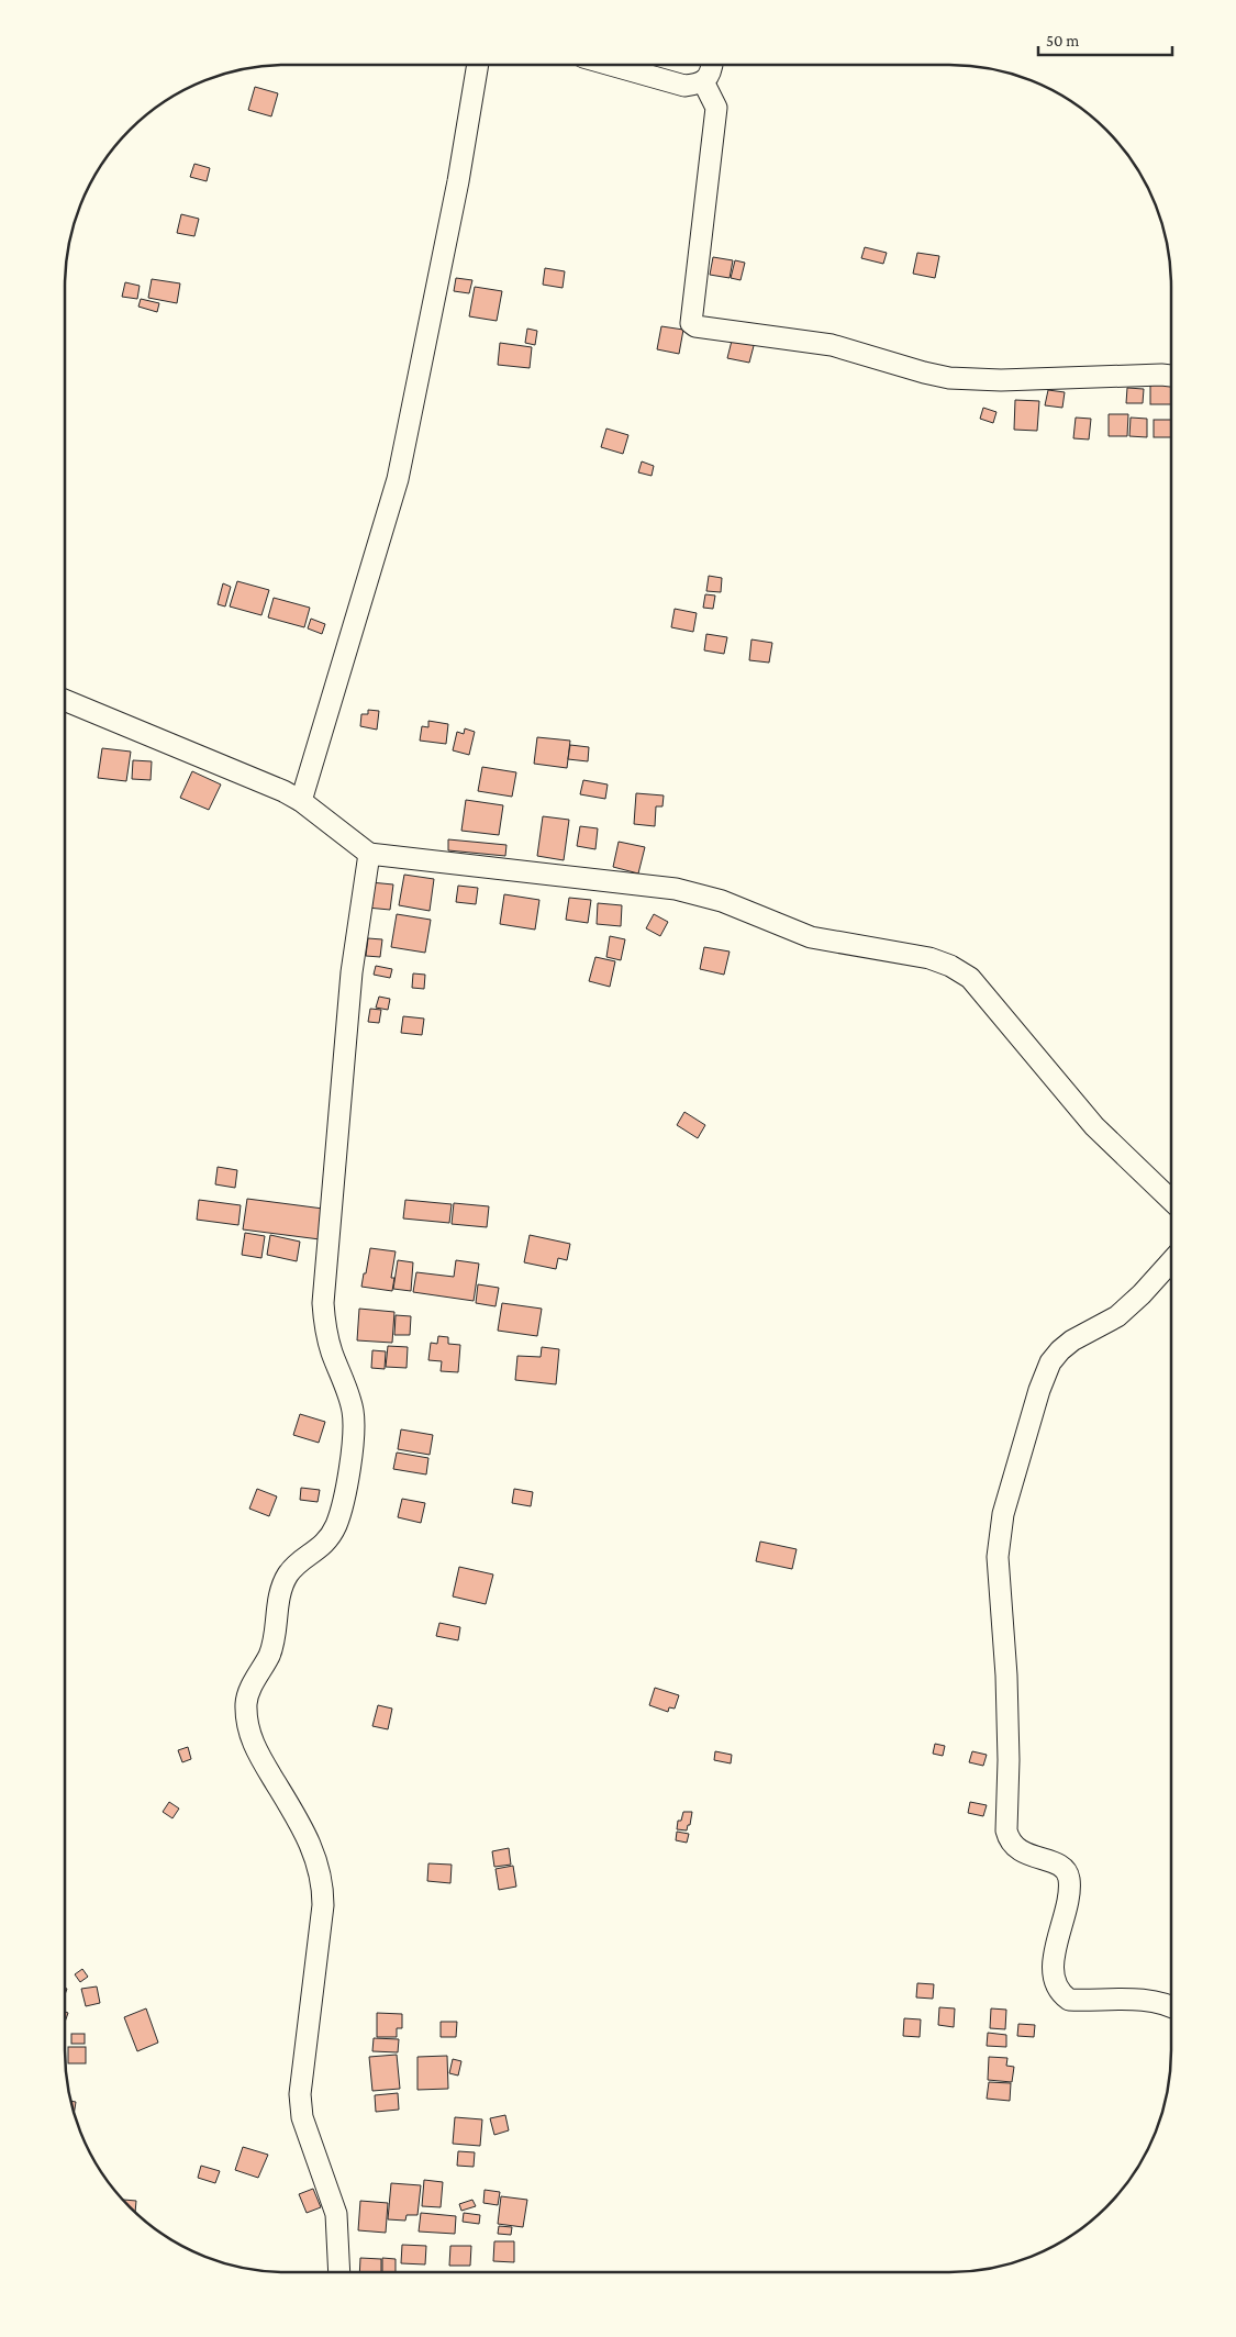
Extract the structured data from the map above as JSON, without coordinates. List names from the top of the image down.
{
  "scale_bar": "50 m"
}
